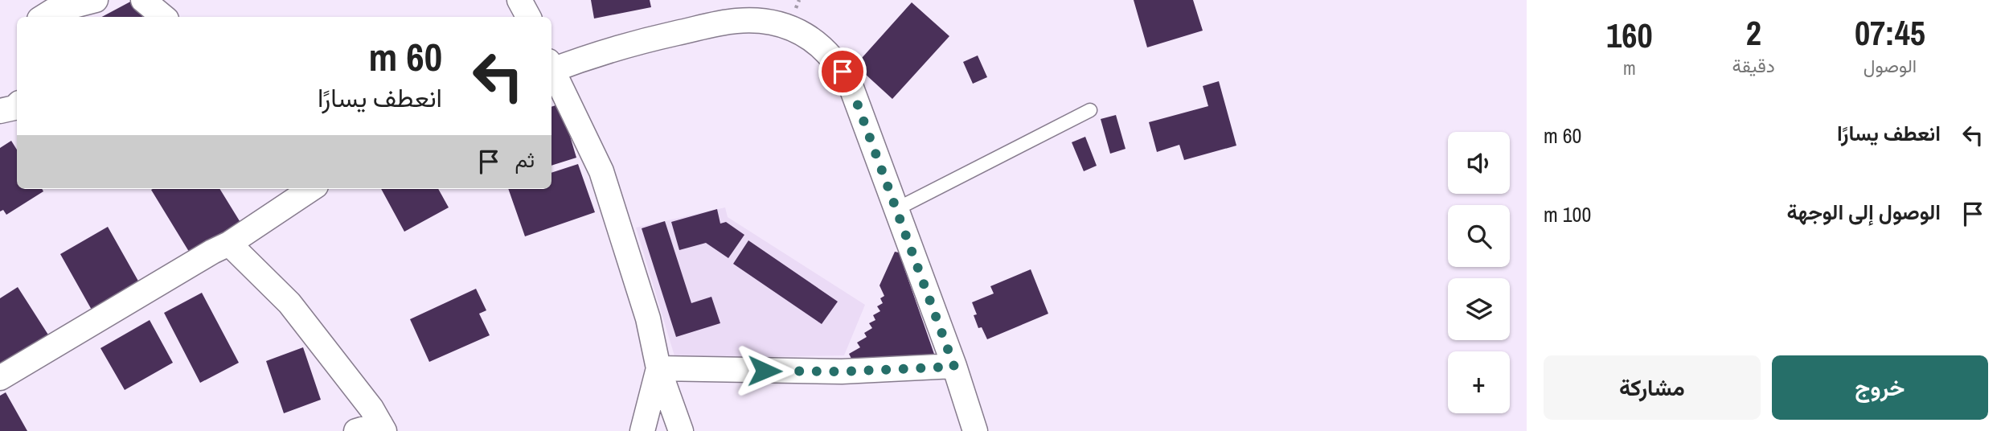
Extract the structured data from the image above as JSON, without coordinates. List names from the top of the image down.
{
  "page": {
    "eta": [
      "07:45",
      "الوصول",
      "2",
      "دقيقة",
      "160",
      "m"
    ],
    "turn": ["60 m", "انعطف يسارًا"],
    "list": [
      {
        "name": "انعطف يسارًا",
        "value": "60 m"
      },
      {
        "name": "الوصول إلى الوجهة",
        "value": "100 m"
      }
    ],
    "map_buttons": "+",
    "then": "ثم",
    "buttons": ["خروج", "مشاركة"]
  }
}
